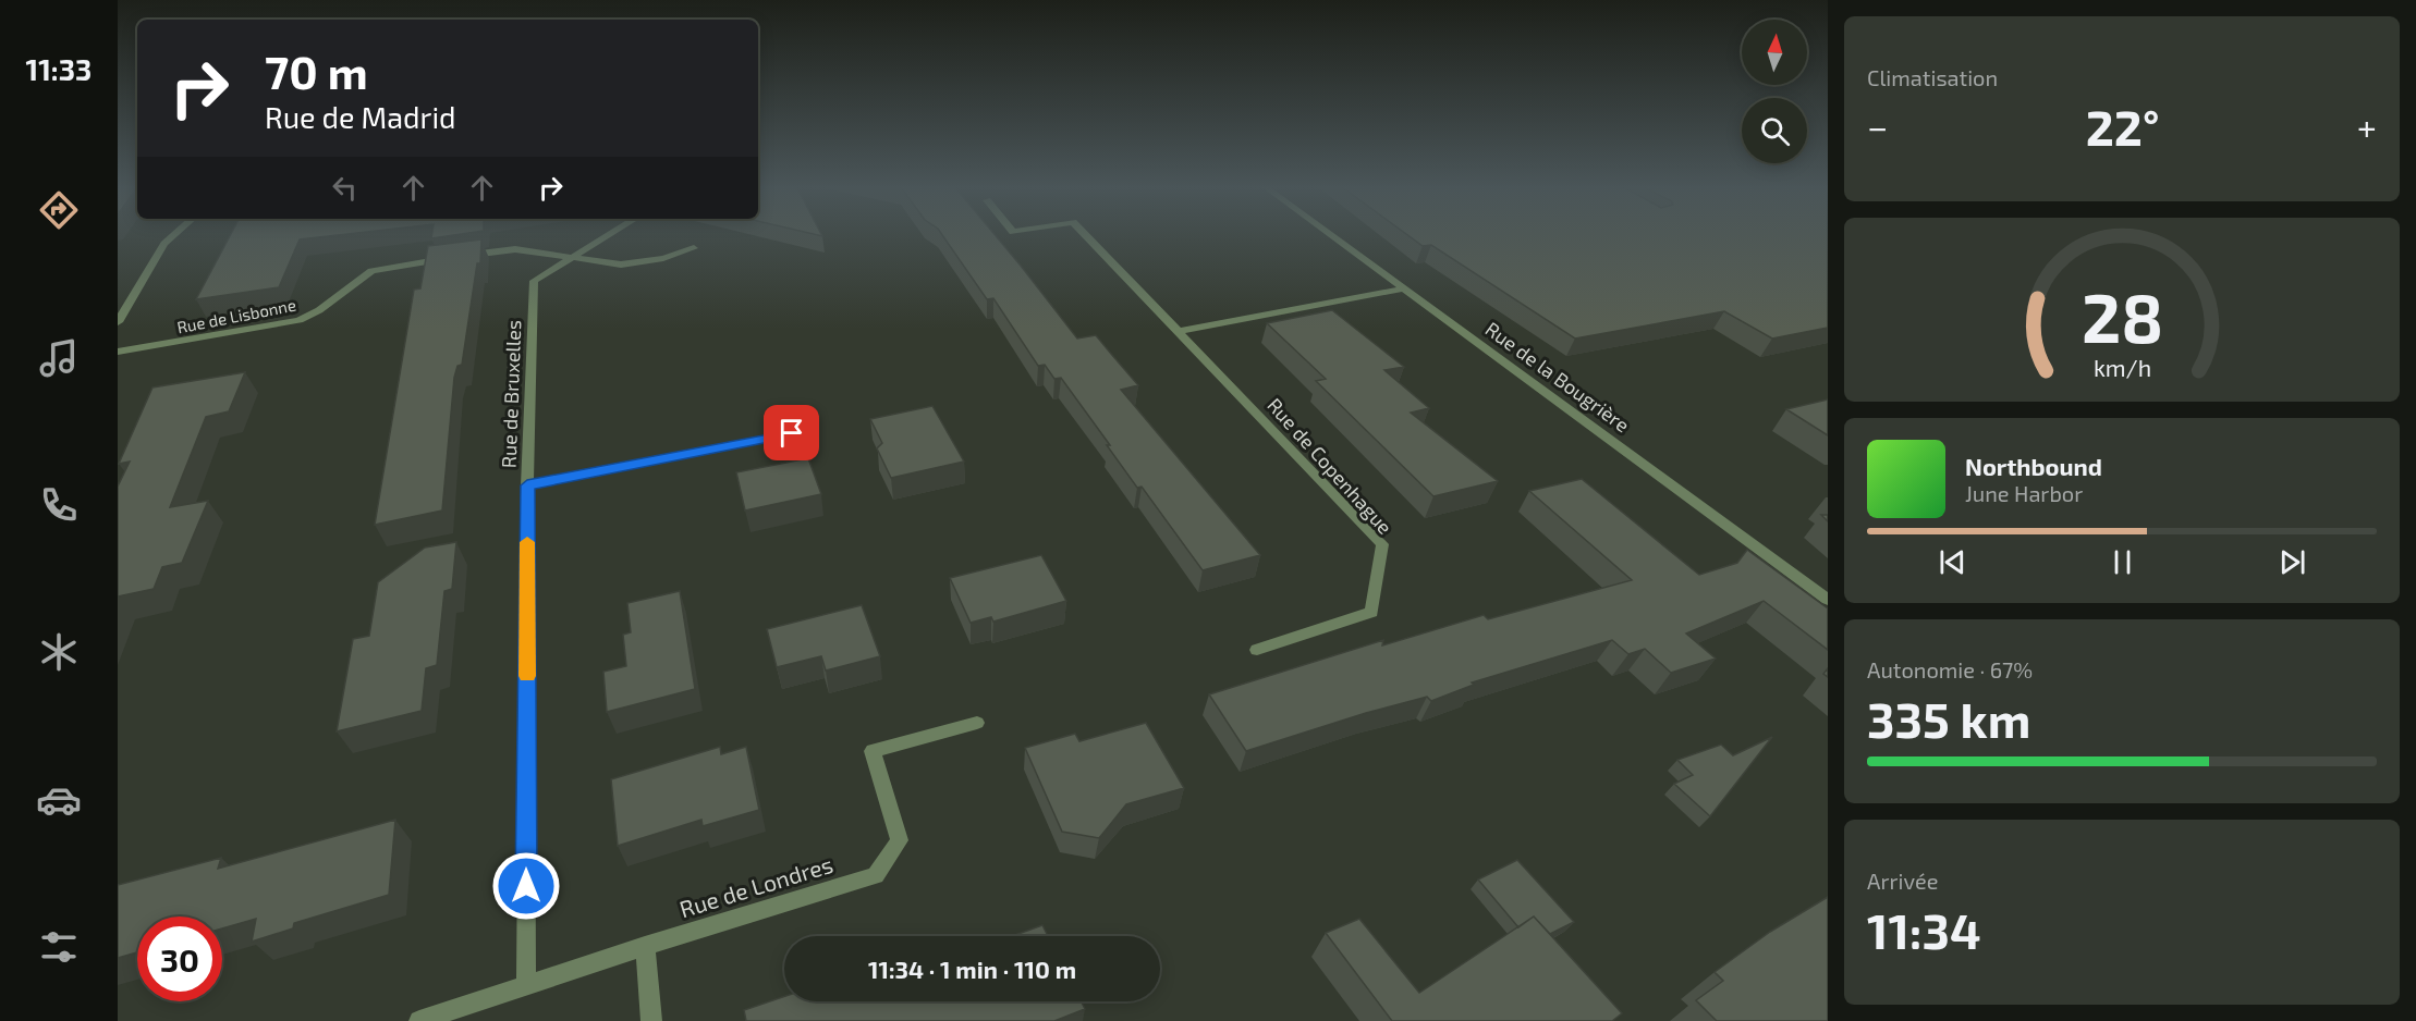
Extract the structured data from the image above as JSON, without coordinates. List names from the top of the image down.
{
  "streets": {
    "street": [
      "Rue de Lisbonne",
      "Rue de la Bougrière",
      "Rue de Bruxelles",
      "Rue de Copenhague",
      "Rue de Londres"
    ]
  },
  "crossings": [
    ["Rue de Bruxelles", "Rue de Londres"]
  ],
  "north": "top",
  "page": {
    "tabs": "11:33",
    "tile": [
      "Climatisation",
      ["Autonomie · 67%", "335 km"],
      ["Arrivée", "11:34"]
    ],
    "turn": ["70 m", "Rue de Madrid"],
    "heat": ["−", "22°", "+"],
    "song": ["Northbound", "June Harbor"],
    "limit": "30",
    "trip": "11:34 · 1 min · 110 m",
    "gauge": ["28", "km/h"]
  }
}
